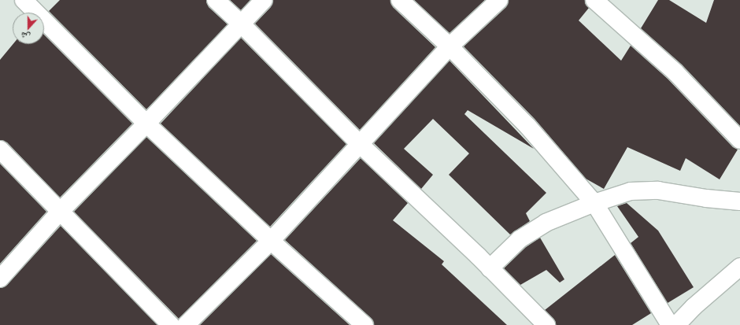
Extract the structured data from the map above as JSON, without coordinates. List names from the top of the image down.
{
  "north": "bottom"
}
